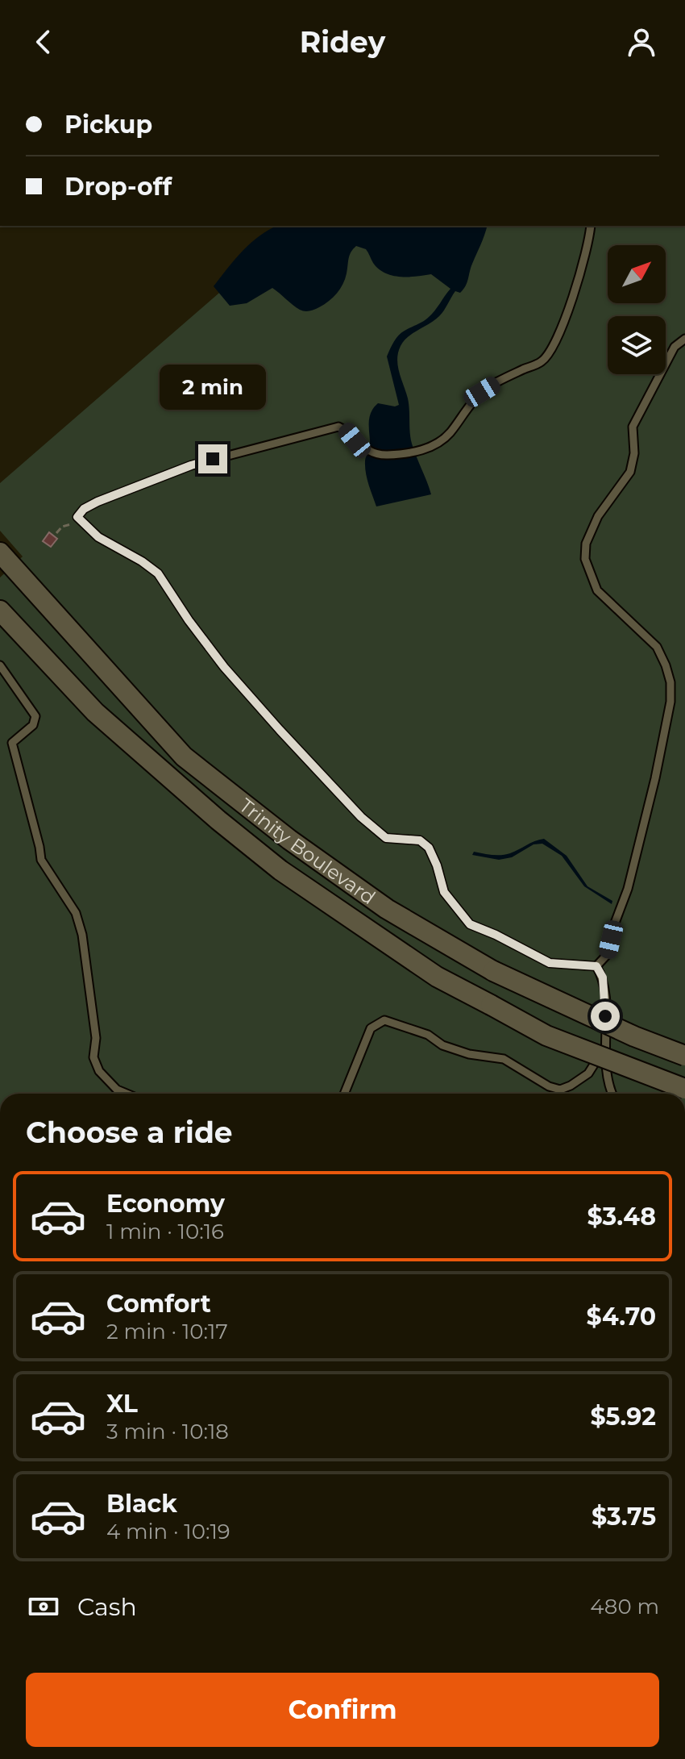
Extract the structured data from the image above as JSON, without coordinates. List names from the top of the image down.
{
  "streets": {
    "main road": ["Trinity Boulevard"]
  },
  "north": "top right",
  "page": {
    "header": "Ridey",
    "banner": ["Pickup", "Drop-off"],
    "bubble": "2 min",
    "heading": "Choose a ride",
    "list": [
      {
        "name": "Economy",
        "note": "1 min · 10:16",
        "value": "$3.48"
      },
      {
        "name": "Comfort",
        "note": "2 min · 10:17",
        "value": "$4.70"
      },
      {
        "name": "XL",
        "note": "3 min · 10:18",
        "value": "$5.92"
      },
      {
        "name": "Black",
        "note": "4 min · 10:19",
        "value": "$3.75"
      }
    ],
    "pay": ["Cash", "480 m"],
    "buttons": "Confirm"
  }
}
